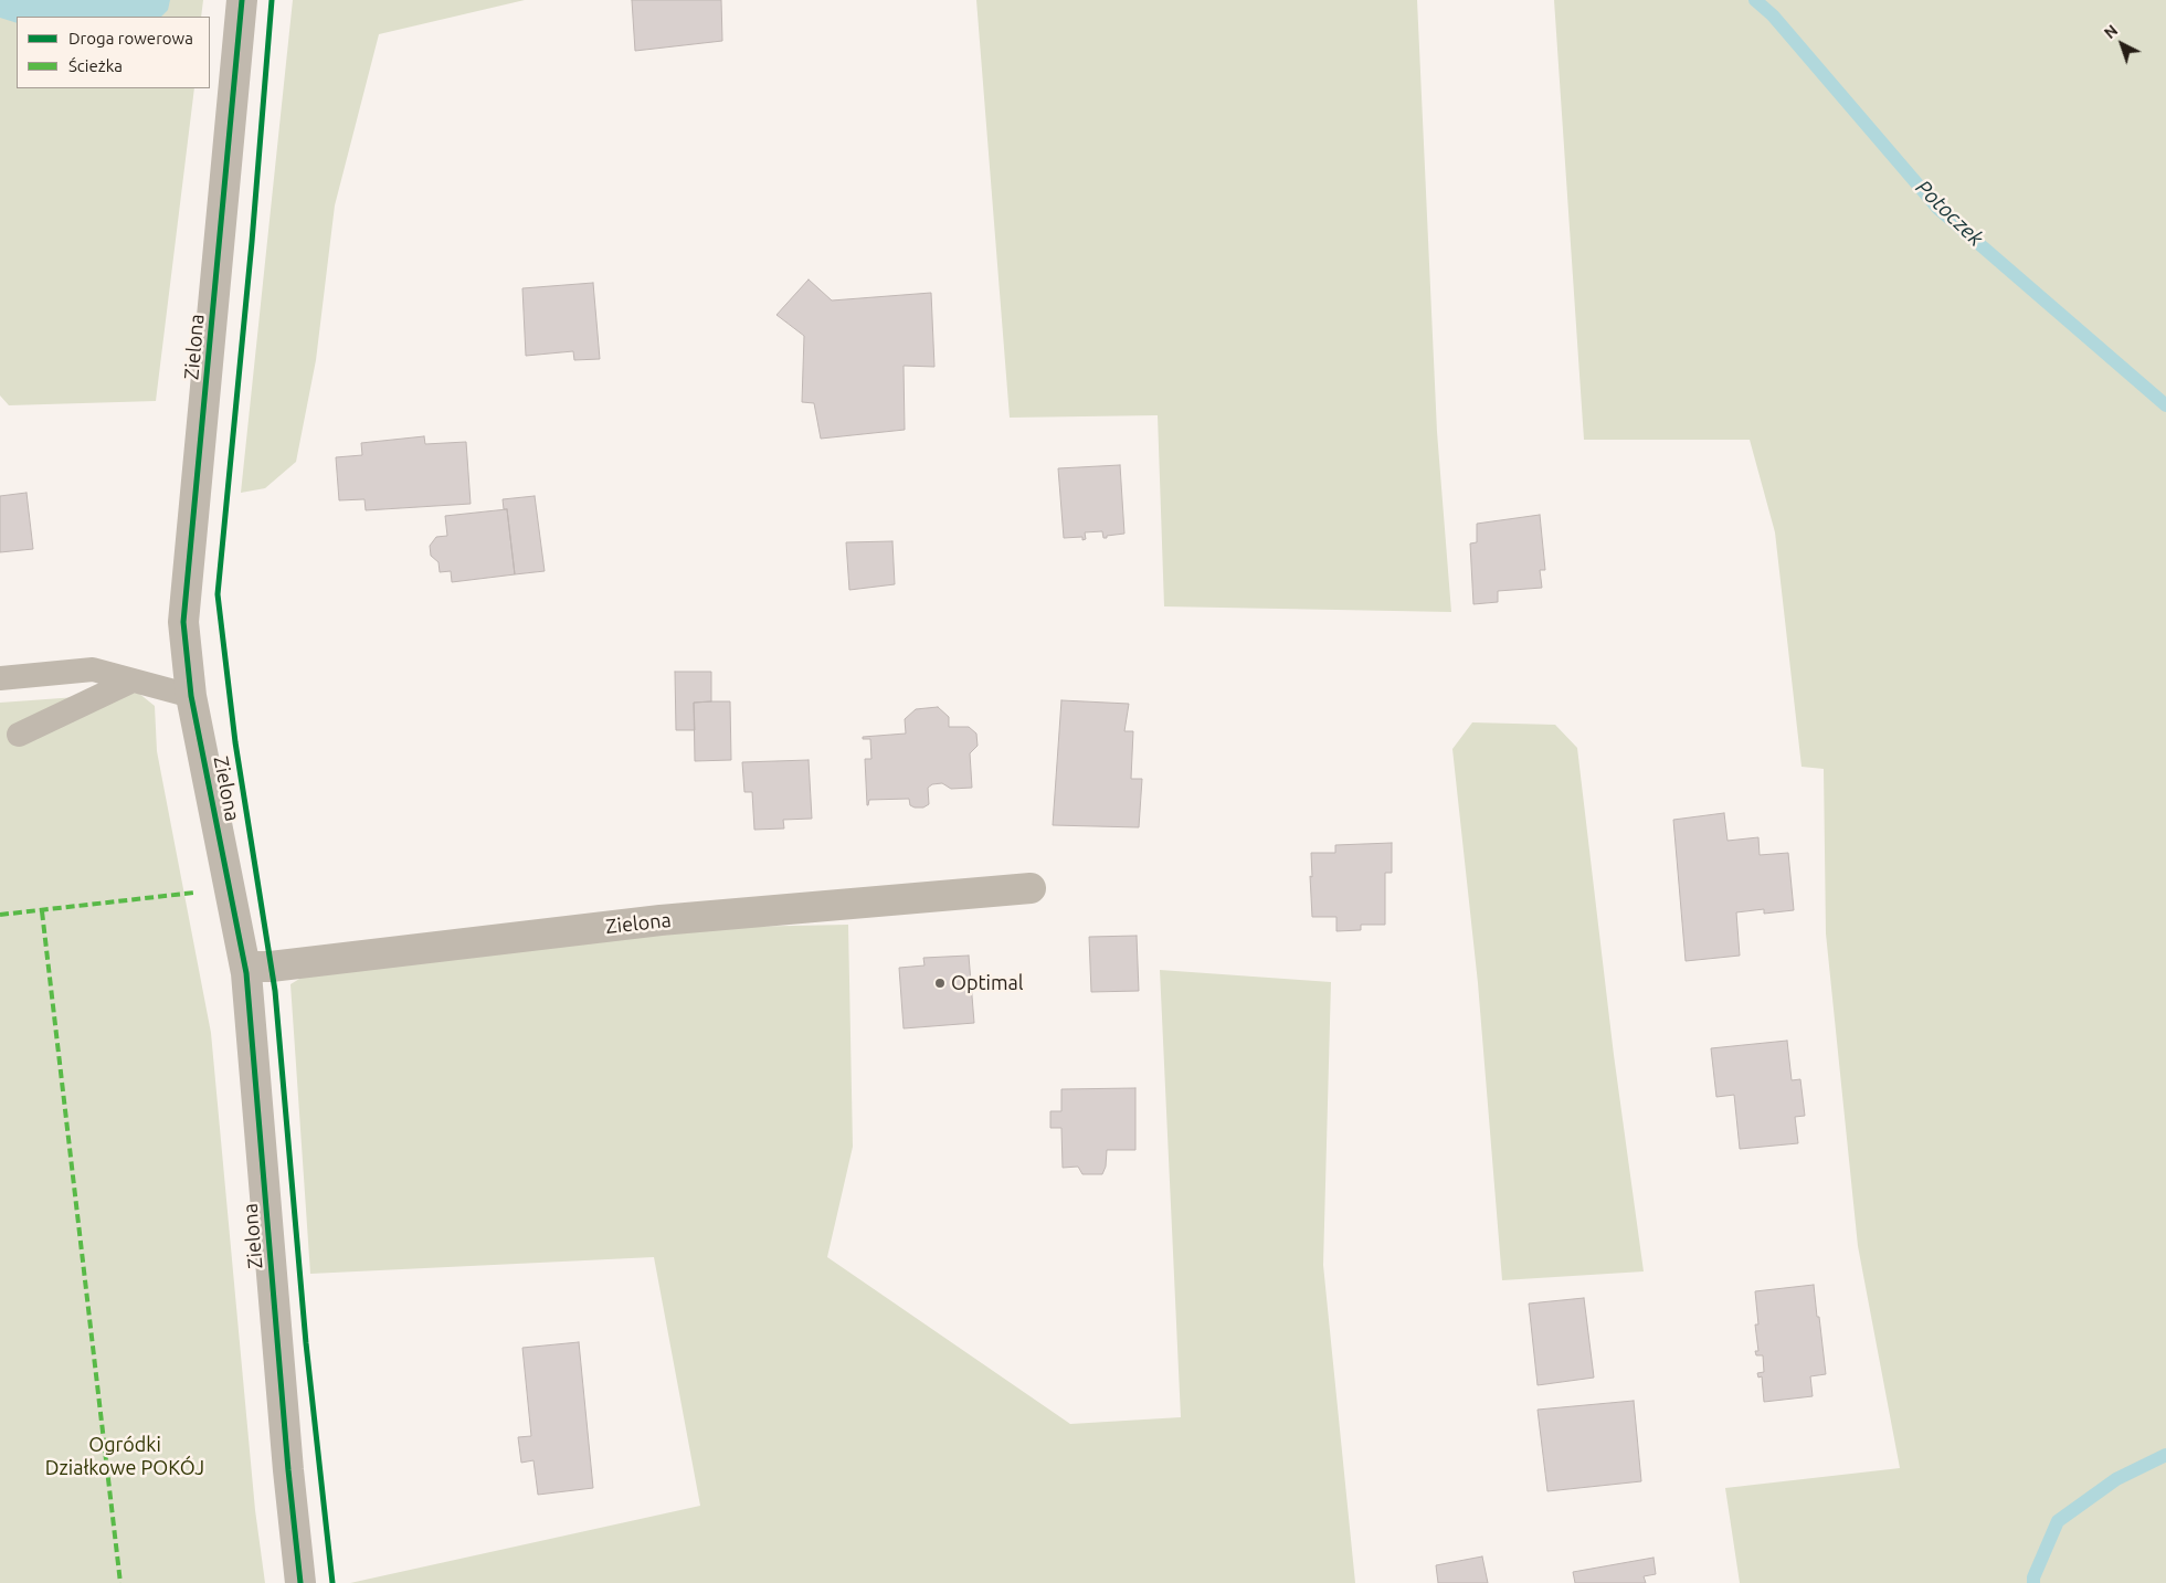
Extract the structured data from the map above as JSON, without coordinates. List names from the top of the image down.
{
  "streets": {
    "street": ["Zielona"]
  },
  "water": ["Potoczek"],
  "parks": ["Ogródki Działkowe POKÓJ"],
  "places": ["Optimal"],
  "legend": ["Droga rowerowa", "Ścieżka"],
  "north": "top left"
}
